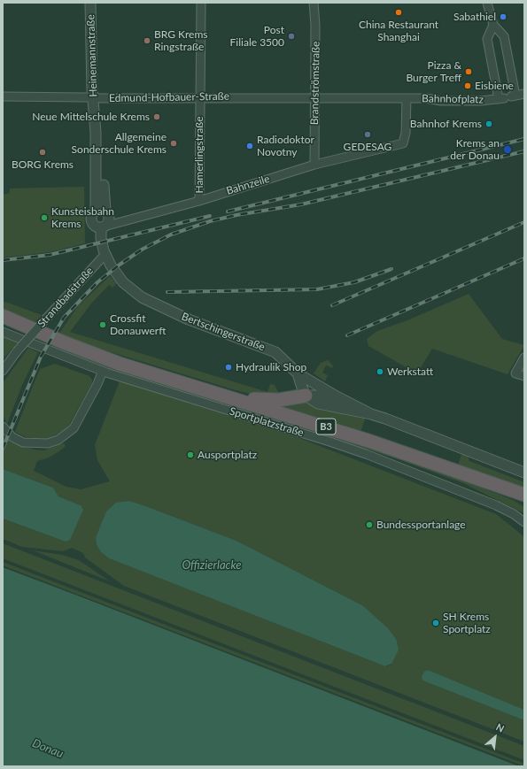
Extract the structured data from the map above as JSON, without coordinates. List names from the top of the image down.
{
  "streets": {
    "highway": ["B3"],
    "street": [
      "Heinemannstraße",
      "Brandströmstraße",
      "Edmund-Hofbauer-Straße",
      "Bahnhofplatz",
      "Hamerlingstraße",
      "Bahnzeile",
      "Strandbadstraße",
      "Bertschingerstraße",
      "Sportplatzstraße"
    ]
  },
  "crossings": [
    ["Heinemannstraße", "Edmund-Hofbauer-Straße"],
    ["Heinemannstraße", "Bahnzeile"],
    ["Heinemannstraße", "Bertschingerstraße"],
    ["Brandströmstraße", "Edmund-Hofbauer-Straße"],
    ["Brandströmstraße", "Bahnhofplatz"],
    ["Brandströmstraße", "Bahnzeile"],
    ["Edmund-Hofbauer-Straße", "Bahnhofplatz"],
    ["Edmund-Hofbauer-Straße", "Hamerlingstraße"],
    ["Bahnhofplatz", "Bahnzeile"],
    ["Hamerlingstraße", "Bahnzeile"],
    ["Bahnzeile", "Bertschingerstraße"],
    ["Strandbadstraße", "Bertschingerstraße"]
  ],
  "water": ["Offizierlacke", "Donau"],
  "places": [
    "China Restaurant Shanghai",
    "Sabathiel",
    "Post Filiale 3500",
    "BRG Krems Ringstraße",
    "Pizza & Burger Treff",
    "Eisbiene",
    "Neue Mittelschule Krems",
    "Bahnhof Krems",
    "GEDESAG",
    "Allgemeine Sonderschule Krems",
    "Radiodoktor Novotny",
    "Krems an der Donau",
    "BORG Krems",
    "Kunsteisbahn Krems",
    "Crossfit Donauwerft",
    "Hydraulik Shop",
    "Werkstatt",
    "Ausportplatz",
    "Bundessportanlage",
    "SH Krems Sportplatz"
  ],
  "north": "top right"
}
